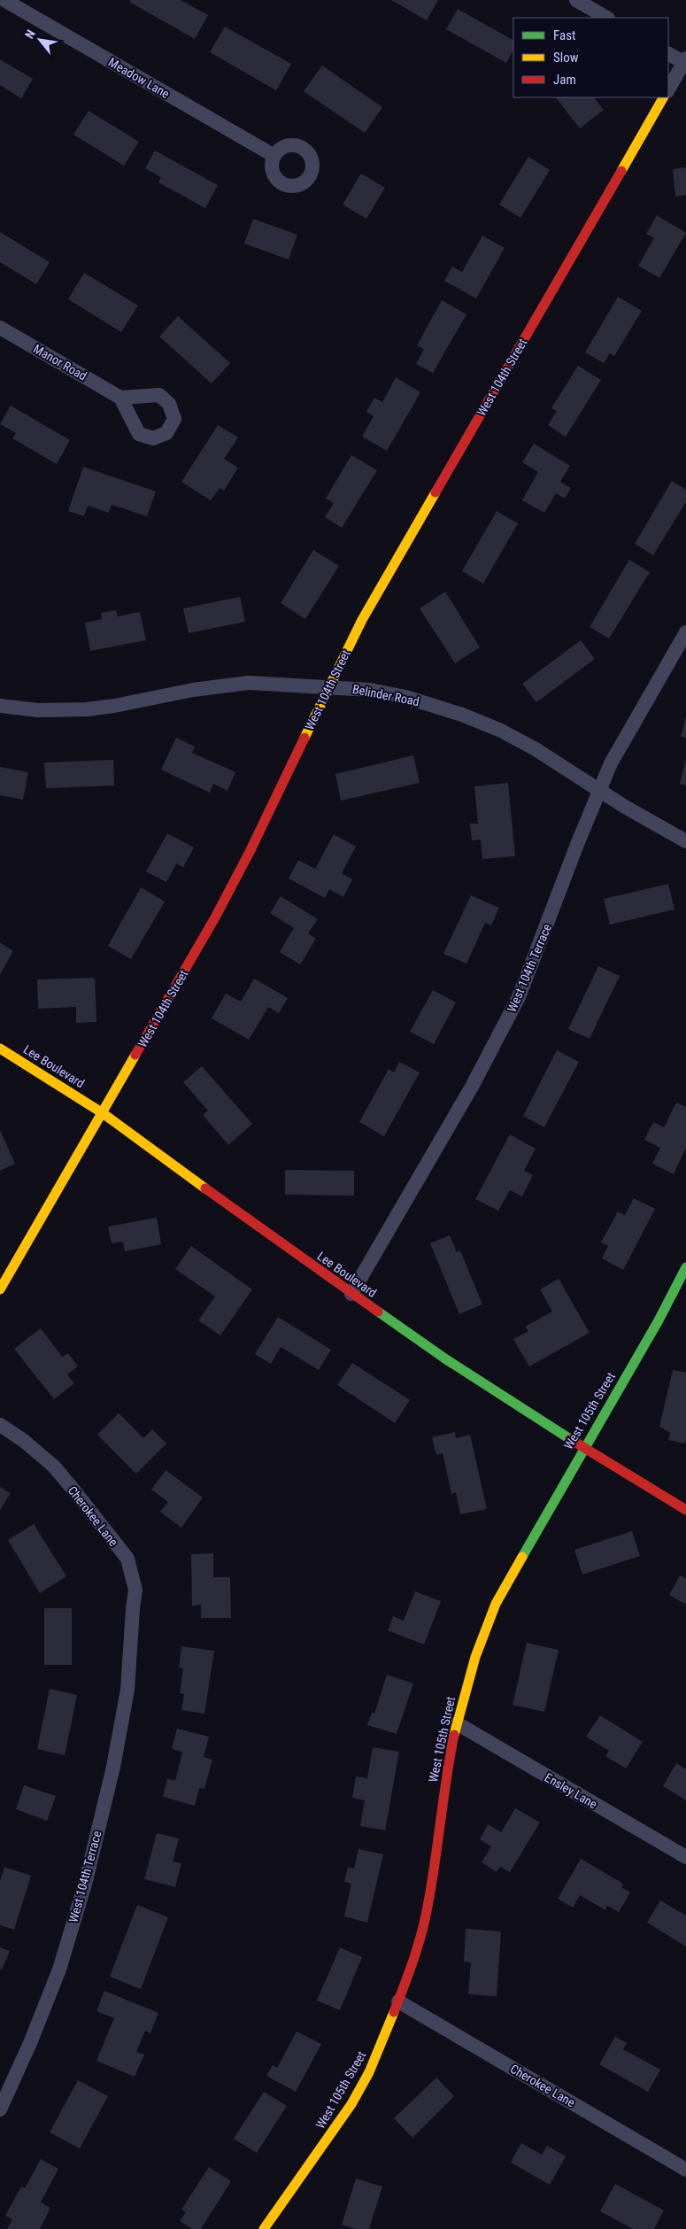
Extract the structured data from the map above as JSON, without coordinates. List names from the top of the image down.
{
  "streets": {
    "street": [
      "Meadow Lane",
      "Manor Road",
      "West 104th Street",
      "Belinder Road",
      "West 104th Terrace",
      "Lee Boulevard",
      "West 105th Street",
      "Cherokee Lane",
      "Ensley Lane"
    ]
  },
  "crossings": [
    ["West 104th Street", "Belinder Road"],
    ["West 104th Street", "Lee Boulevard"],
    ["Belinder Road", "West 104th Terrace"],
    ["West 104th Terrace", "Lee Boulevard"],
    ["West 104th Terrace", "Cherokee Lane"],
    ["Lee Boulevard", "West 105th Street"],
    ["West 105th Street", "Cherokee Lane"],
    ["West 105th Street", "Ensley Lane"]
  ],
  "legend": ["Fast", "Slow", "Jam"],
  "north": "top left"
}
